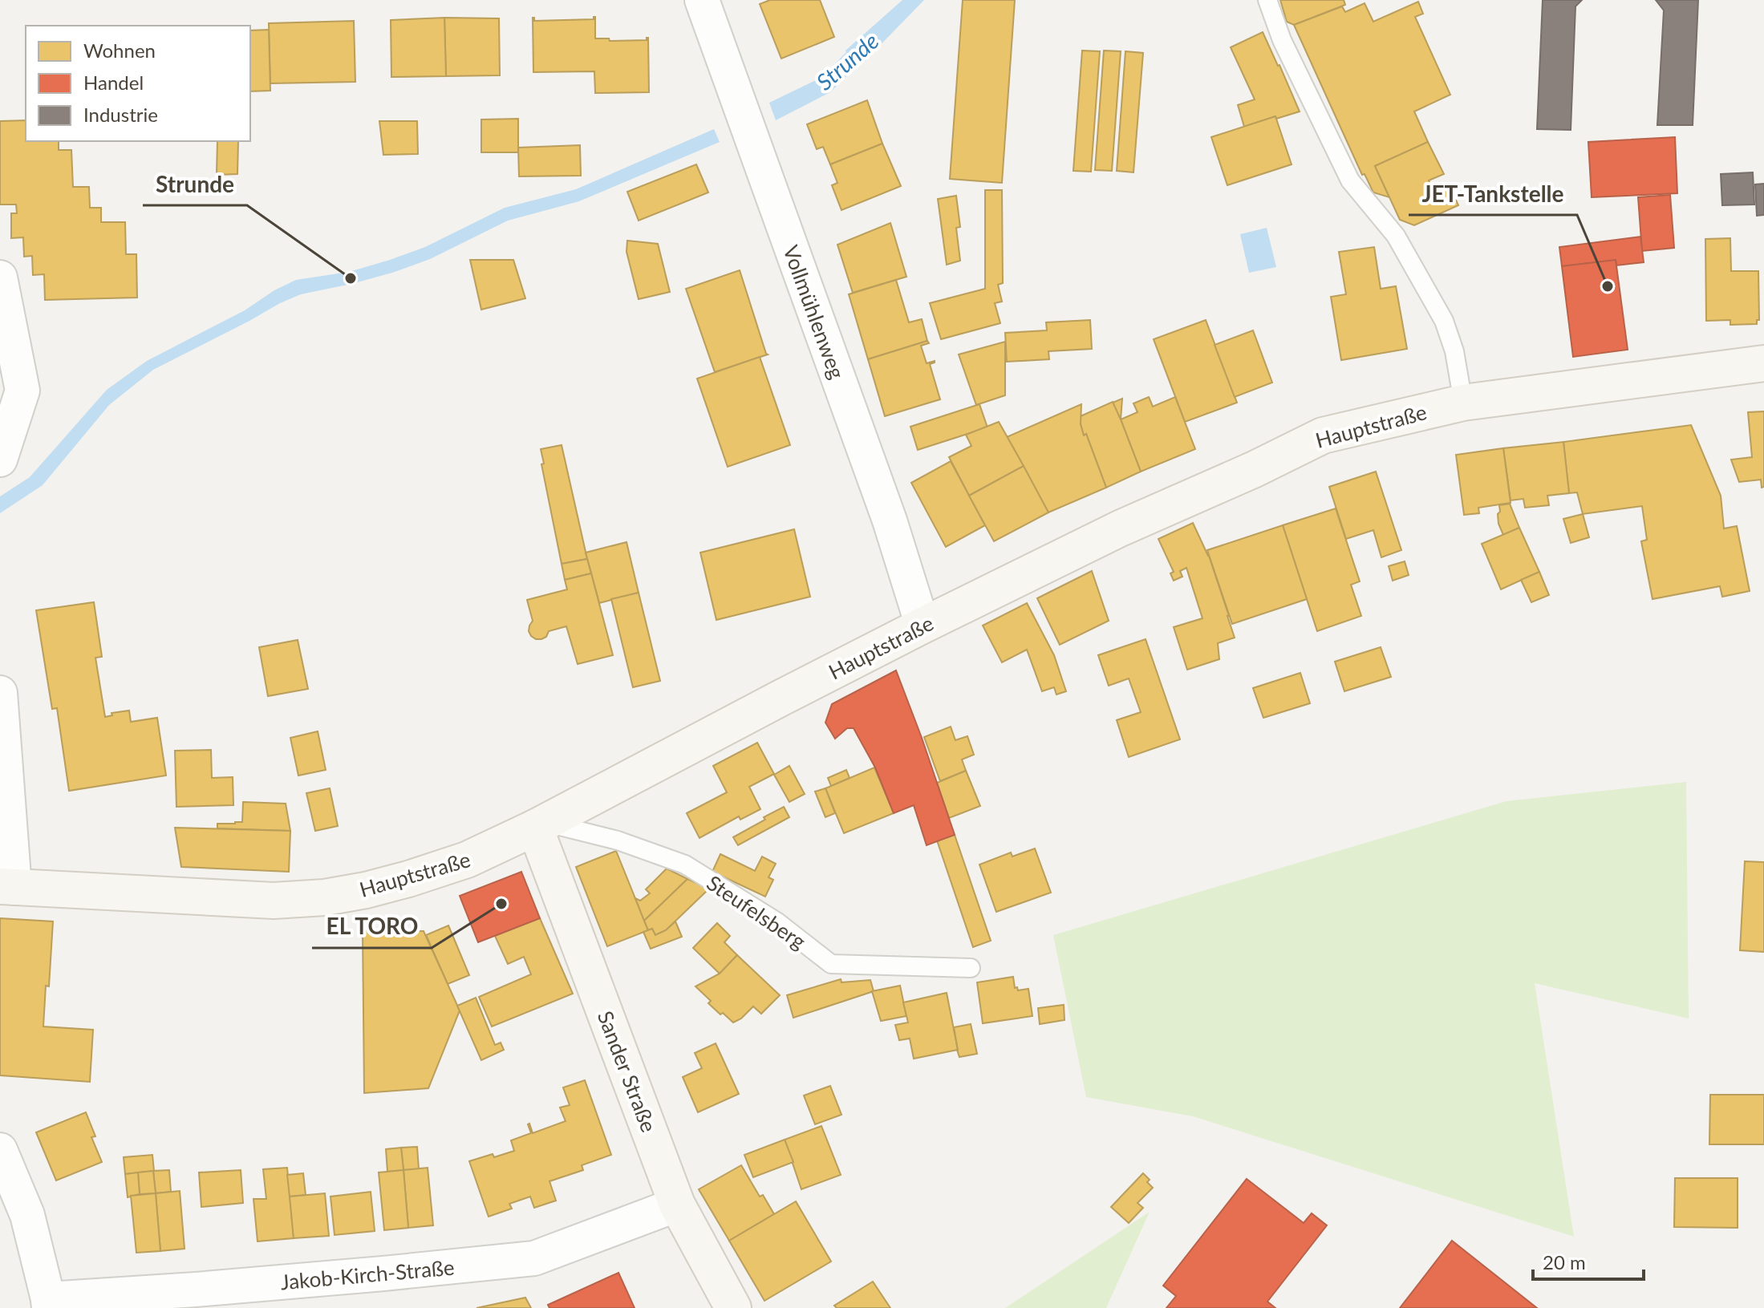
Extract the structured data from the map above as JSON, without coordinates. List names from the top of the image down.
{
  "streets": {
    "main road": ["Hauptstraße", "Sander Straße"],
    "street": ["Vollmühlenweg", "Jakob-Kirch-Straße"],
    "lane": ["Steufelsberg"]
  },
  "crossings": [
    ["Vollmühlenweg", "Hauptstraße"],
    ["Hauptstraße", "Steufelsberg"],
    ["Hauptstraße", "Sander Straße"],
    ["Steufelsberg", "Sander Straße"],
    ["Sander Straße", "Jakob-Kirch-Straße"]
  ],
  "water": ["Strunde"],
  "places": ["Strunde", "JET-Tankstelle", "EL TORO"],
  "legend": ["Wohnen", "Handel", "Industrie"],
  "scale_bar": "20 m"
}
